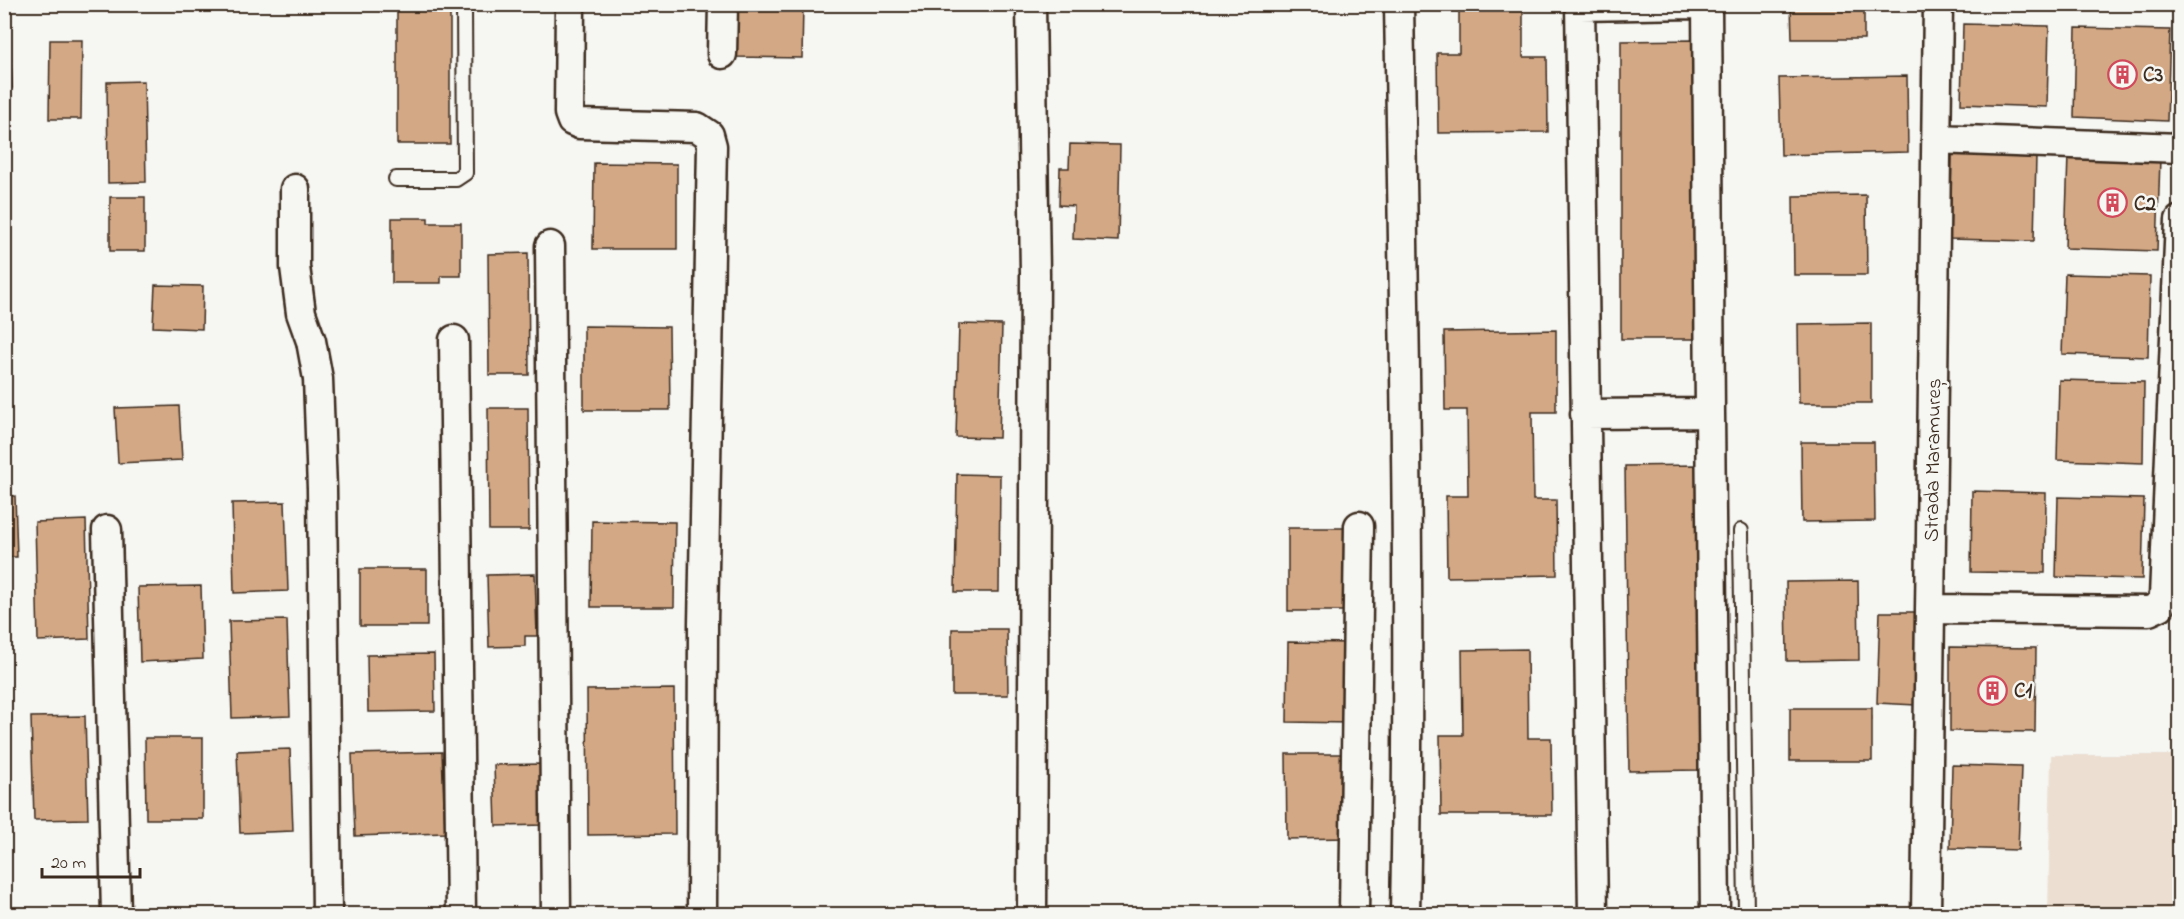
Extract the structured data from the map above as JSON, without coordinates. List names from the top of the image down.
{
  "streets": {
    "street": ["Strada Maramureș"]
  },
  "places": {
    "building": ["C3", "C2", "C1"]
  },
  "scale_bar": "20 m"
}
